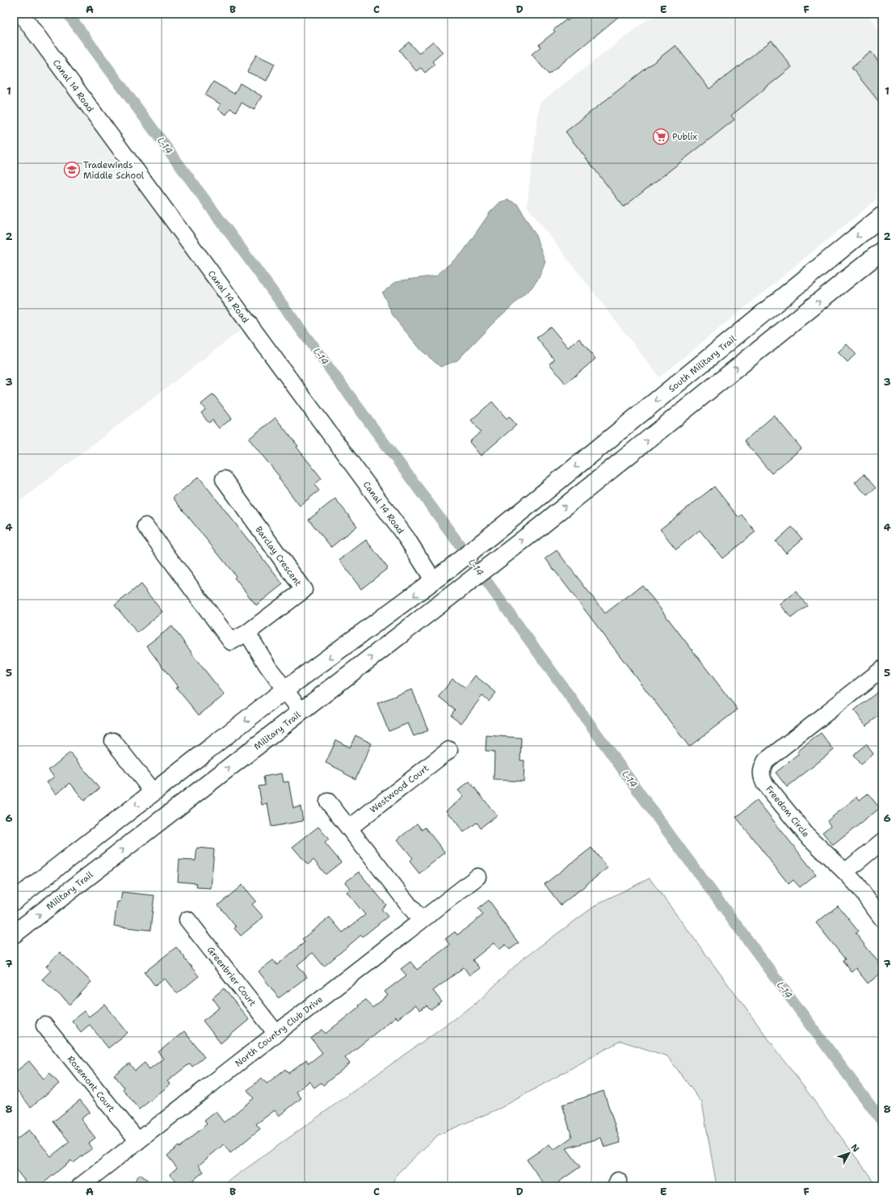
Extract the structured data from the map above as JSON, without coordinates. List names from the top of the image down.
{
  "streets": {
    "main road": ["South Military Trail", "Military Trail"],
    "street": [
      "Canal 14 Road",
      "Barclay Crescent",
      "Westwood Court",
      "Freedom Circle",
      "Greenbrier Court",
      "North Country Club Drive",
      "Rosemont Court"
    ]
  },
  "crossings": [
    ["Canal 14 Road", "South Military Trail"],
    ["Greenbrier Court", "North Country Club Drive"],
    ["North Country Club Drive", "Rosemont Court"]
  ],
  "one_way": ["South Military Trail"],
  "water": ["L-14"],
  "places": {
    "supermarket": ["Publix"],
    "school or university": ["Tradewinds Middle School"]
  },
  "north": "top right",
  "grid": {
    "columns": [
      "A",
      "B",
      "C",
      "D",
      "E",
      "F"
    ],
    "rows": [
      "1",
      "2",
      "3",
      "4",
      "5",
      "6",
      "7",
      "8"
    ]
  }
}
